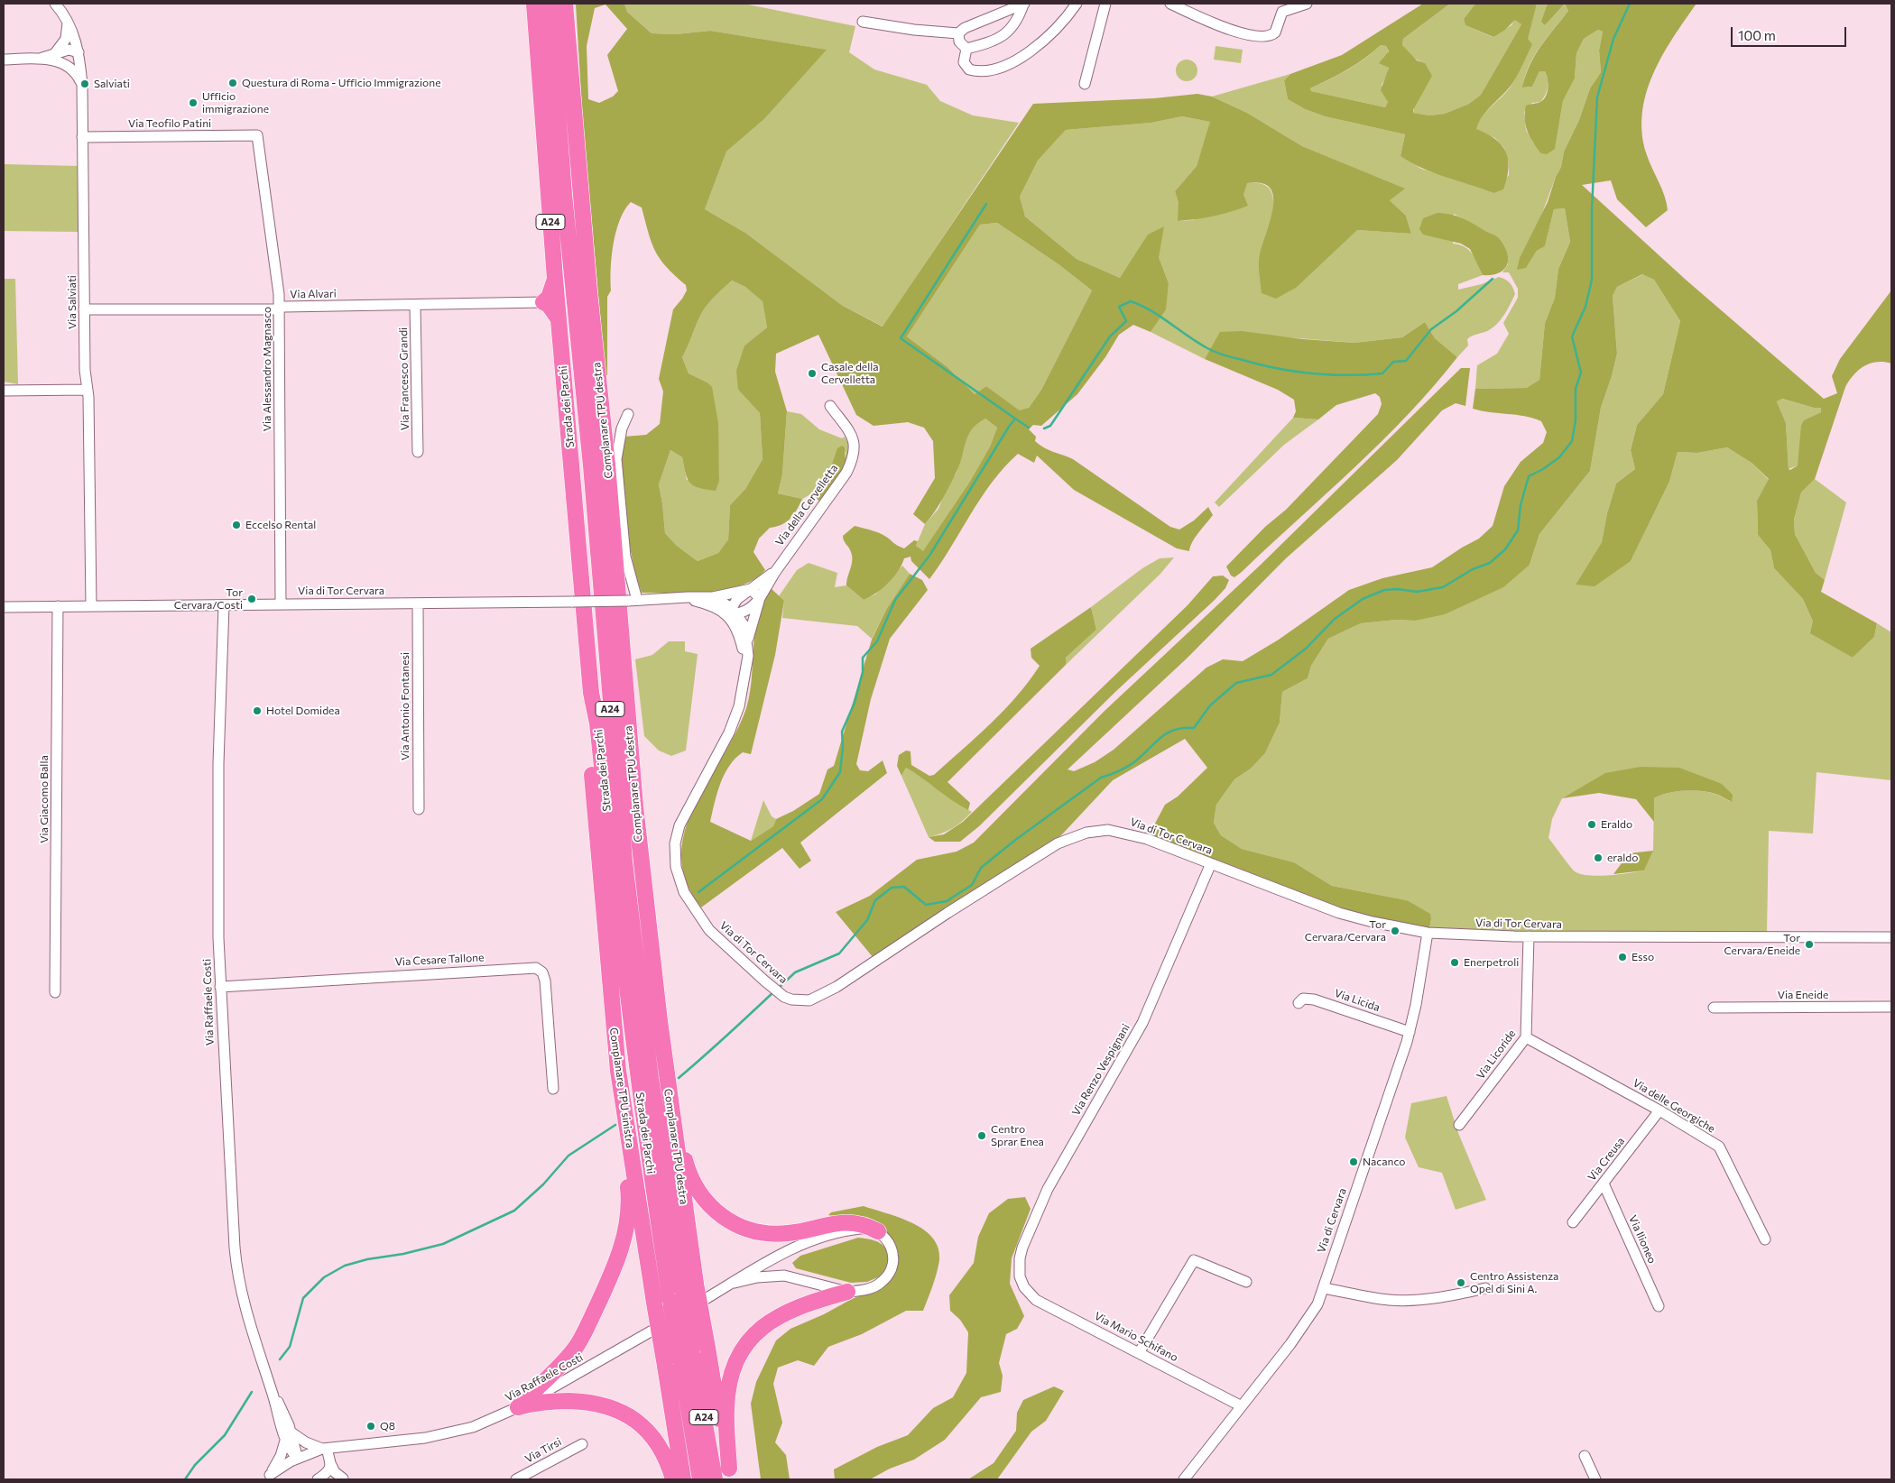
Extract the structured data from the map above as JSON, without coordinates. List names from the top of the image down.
{
  "streets": {
    "highway": [
      "A24",
      "Strada dei Parchi",
      "Complanare TPU destra",
      "Complanare TPU sinistra"
    ],
    "street": [
      "Via Teofilo Patini",
      "Via Alvari",
      "Via Salviati",
      "Via Alessandro Magnasco",
      "Via Francesco Grandi",
      "Via della Cervelletta",
      "Via di Tor Cervara",
      "Via Antonio Fontanesi",
      "Via Giacomo Balla",
      "Via Cesare Tallone",
      "Via Eneide",
      "Via Licida",
      "Via Raffaele Costi",
      "Via Licoride",
      "Via Renzo Vespignani",
      "Via delle Georgiche",
      "Via Creusa",
      "Via di Cervara",
      "Via Ilioneo",
      "Via Mario Schifano",
      "Via Tirsi"
    ]
  },
  "crossings": [
    ["Via Teofilo Patini", "Via Salviati"],
    ["Via Teofilo Patini", "Via Alessandro Magnasco"],
    ["Via Alvari", "Via Salviati"],
    ["Via Alvari", "Via Alessandro Magnasco"],
    ["Via Alvari", "Via Francesco Grandi"],
    ["Via Salviati", "Via di Tor Cervara"],
    ["Via Alessandro Magnasco", "Via di Tor Cervara"],
    ["Strada dei Parchi", "Complanare TPU destra"],
    ["Strada dei Parchi", "Complanare TPU sinistra"],
    ["Via di Tor Cervara", "Via Antonio Fontanesi"],
    ["Via di Tor Cervara", "Via Giacomo Balla"],
    ["Via di Tor Cervara", "Via Raffaele Costi"],
    ["Via di Tor Cervara", "Via Licoride"],
    ["Via di Tor Cervara", "Via Renzo Vespignani"],
    ["Via di Tor Cervara", "Via di Cervara"],
    ["Via Cesare Tallone", "Via Raffaele Costi"],
    ["Via Licida", "Via di Cervara"],
    ["Via Licoride", "Via delle Georgiche"],
    ["Via Renzo Vespignani", "Via Mario Schifano"],
    ["Via delle Georgiche", "Via Creusa"],
    ["Via Creusa", "Via Ilioneo"],
    ["Via di Cervara", "Via Mario Schifano"]
  ],
  "places": [
    "Questura di Roma - Ufficio Immigrazione",
    "Salviati",
    "Ufficio immigrazione",
    "Casale della Cervelletta",
    "Eccelso Rental",
    "Tor Cervara/Costi",
    "Hotel Domidea",
    "Eraldo",
    "eraldo",
    "Tor Cervara/Cervara",
    "Tor Cervara/Eneide",
    "Esso",
    "Enerpetroli",
    "Centro Sprar Enea",
    "Nacanco",
    "Centro Assistenza Opel di Sini A.",
    "Q8"
  ],
  "scale_bar": "100 m"
}
